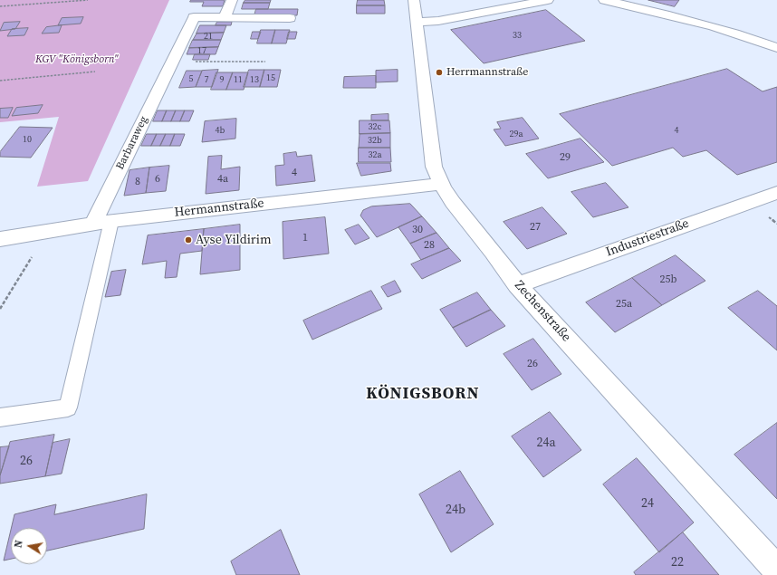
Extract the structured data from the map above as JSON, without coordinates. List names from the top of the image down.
{
  "streets": {
    "street": [
      "Barbaraweg",
      "Hermannstraße",
      "Industriestraße",
      "Zechenstraße"
    ]
  },
  "crossings": [
    ["Barbaraweg", "Hermannstraße"],
    ["Hermannstraße", "Zechenstraße"],
    ["Industriestraße", "Zechenstraße"]
  ],
  "districts": ["KÖNIGSBORN"],
  "parks": ["KGV \"Königsborn\""],
  "places": ["Herrmannstraße", "Ayse Yildirim"],
  "house_numbers": [
    "33",
    "21",
    "17",
    "15",
    "5",
    "7",
    "9",
    "11",
    "13",
    "32c",
    "4b",
    "4",
    "29a",
    "10",
    "32b",
    "32a",
    "29",
    "4",
    "6",
    "4a",
    "8",
    "27",
    "30",
    "1",
    "28",
    "25b",
    "25a",
    "26",
    "24a",
    "26",
    "24",
    "24b",
    "22"
  ],
  "north": "left"
}
